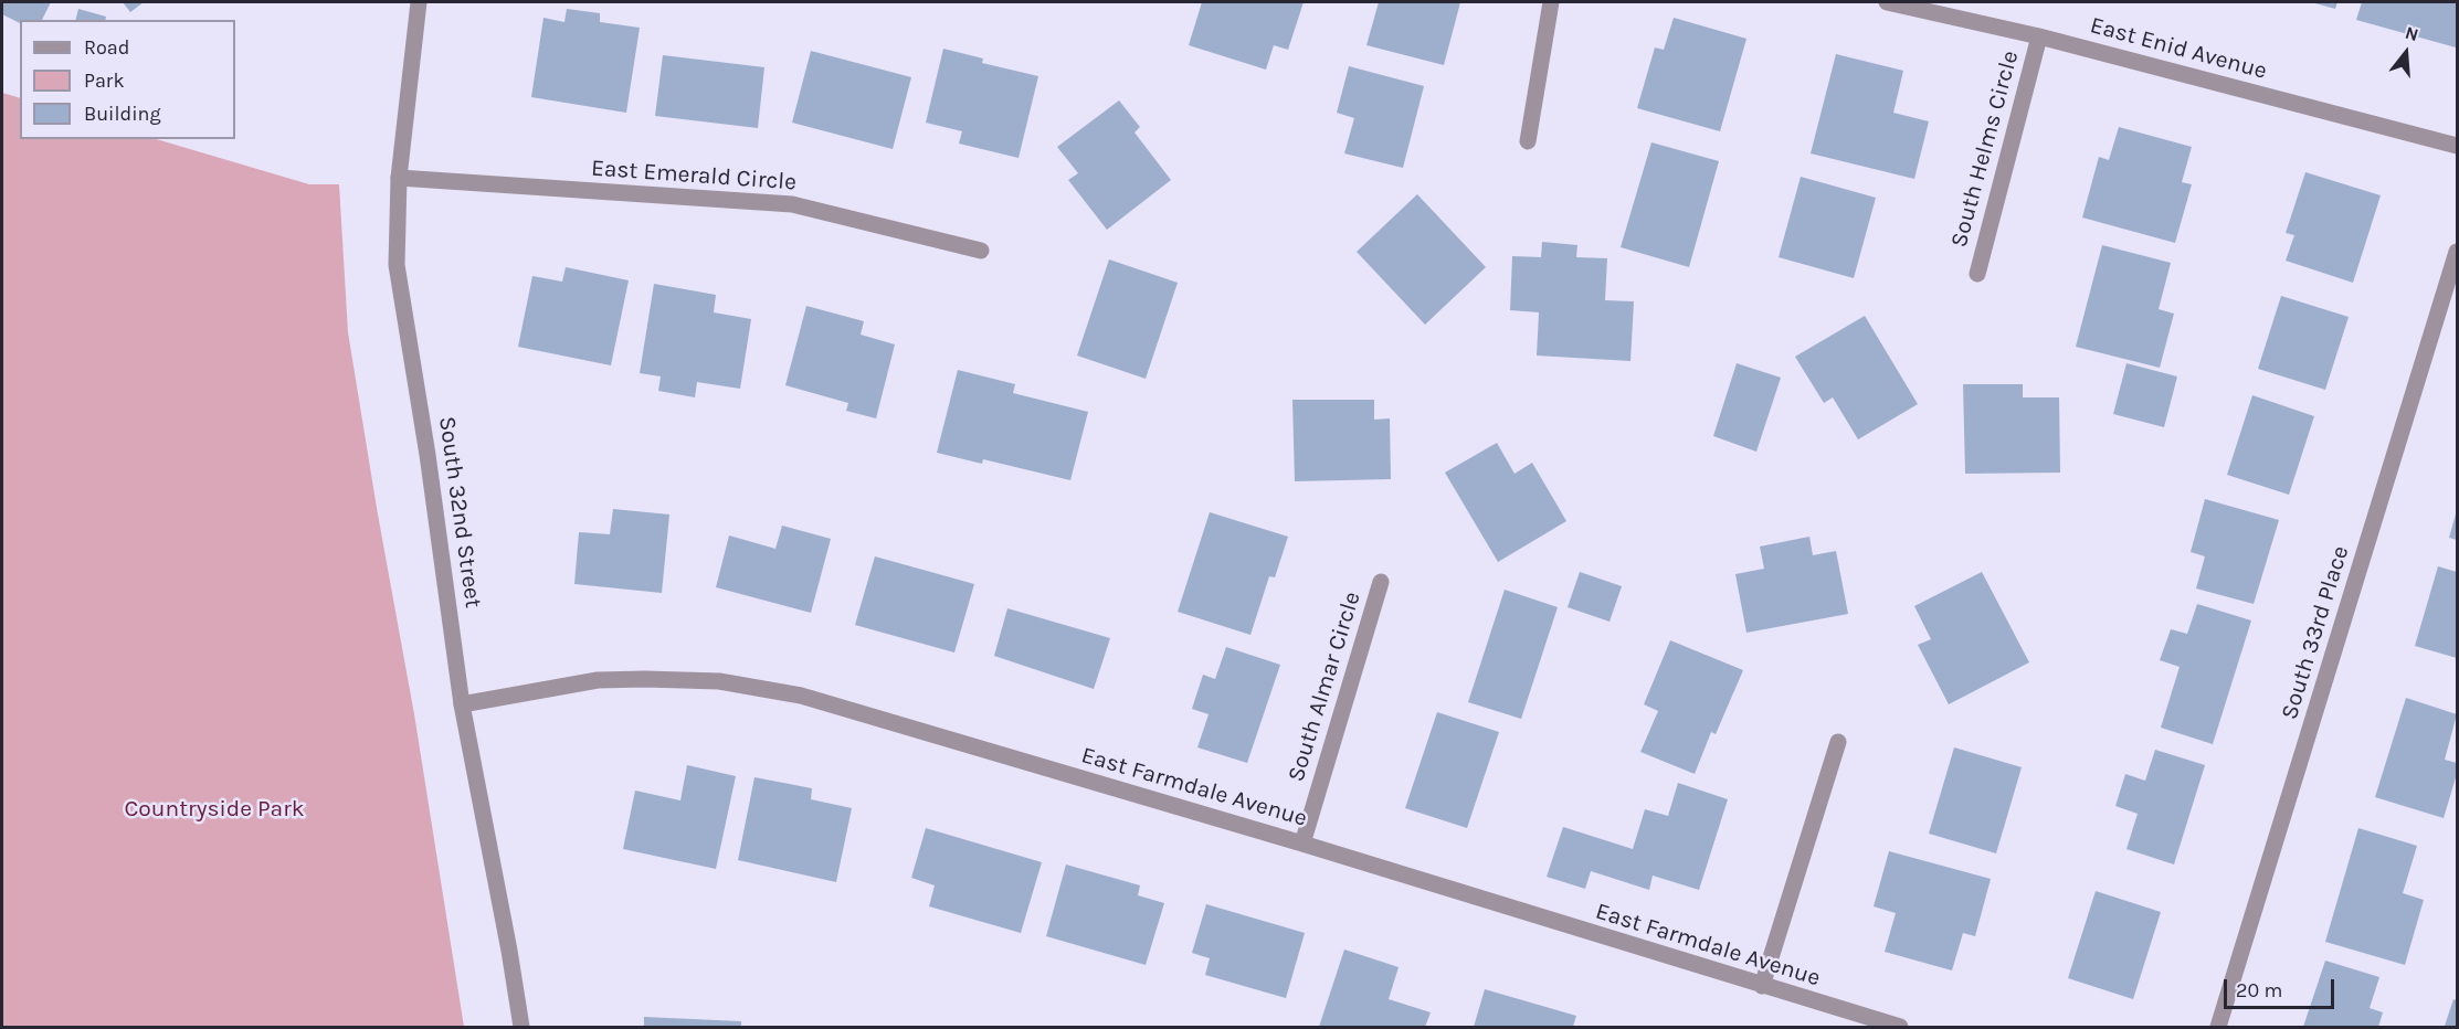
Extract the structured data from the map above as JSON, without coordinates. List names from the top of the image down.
{
  "streets": {
    "street": [
      "East Enid Avenue",
      "South Helms Circle",
      "East Emerald Circle",
      "South 32nd Street",
      "South 33rd Place",
      "South Almar Circle",
      "East Farmdale Avenue"
    ]
  },
  "crossings": [
    ["East Enid Avenue", "South Helms Circle"],
    ["East Emerald Circle", "South 32nd Street"],
    ["South 32nd Street", "East Farmdale Avenue"],
    ["South Almar Circle", "East Farmdale Avenue"]
  ],
  "parks": ["Countryside Park"],
  "legend": ["Road", "Park", "Building"],
  "scale_bar": "20 m",
  "north": "top"
}
